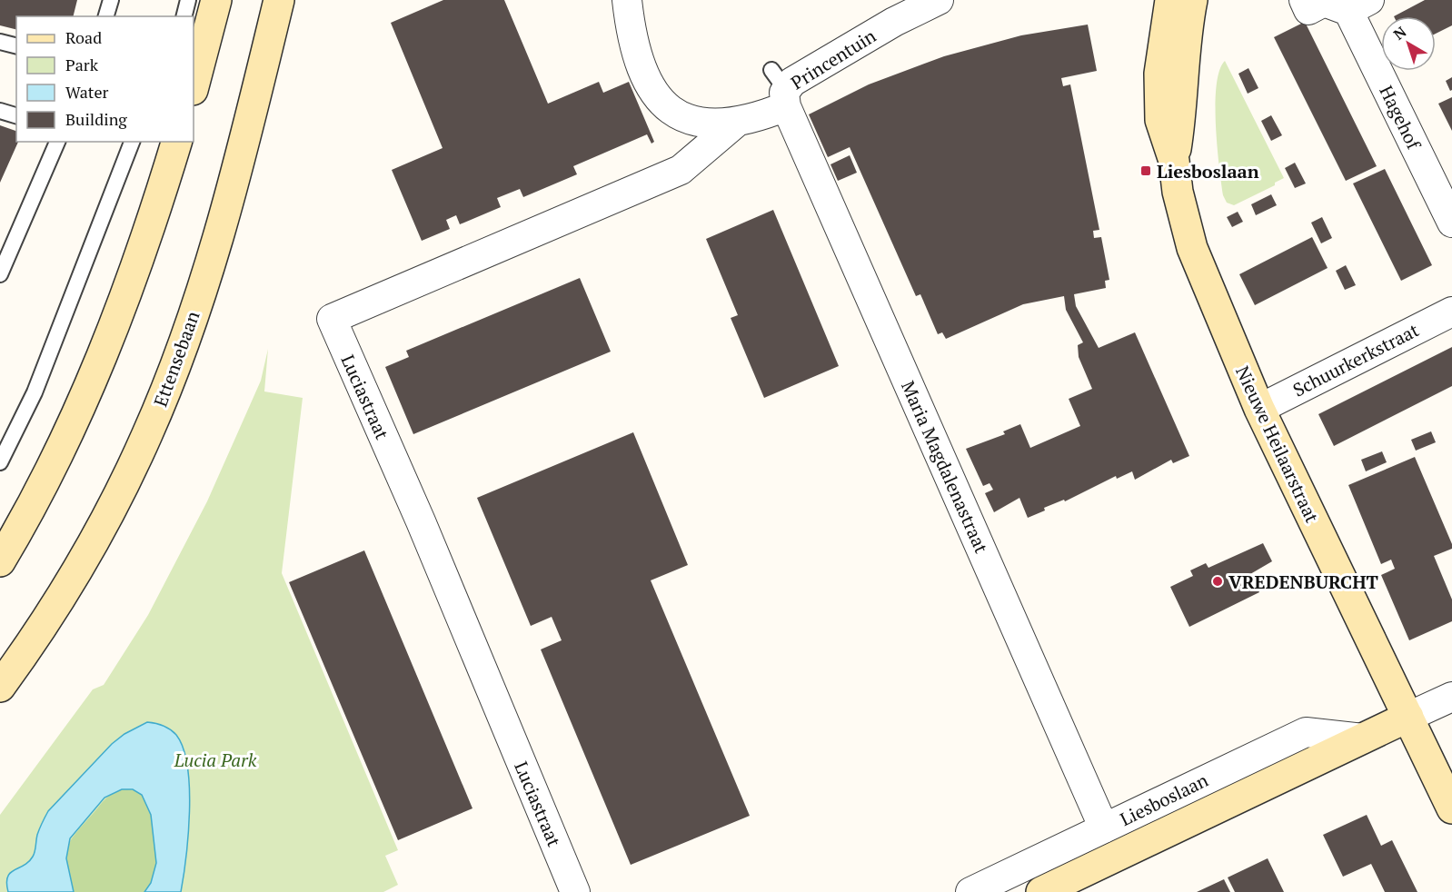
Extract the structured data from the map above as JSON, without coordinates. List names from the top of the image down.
{
  "streets": {
    "street": [
      "Princentuin",
      "Hagehof",
      "Ettensebaan",
      "Schuurkerkstraat",
      "Luciastraat",
      "Nieuwe Heilaarstraat",
      "Maria Magdalenastraat",
      "Liesboslaan"
    ]
  },
  "crossings": [
    ["Princentuin", "Luciastraat"],
    ["Princentuin", "Maria Magdalenastraat"],
    ["Schuurkerkstraat", "Nieuwe Heilaarstraat"],
    ["Nieuwe Heilaarstraat", "Liesboslaan"],
    ["Maria Magdalenastraat", "Liesboslaan"]
  ],
  "parks": ["Lucia Park"],
  "places": {
    "transit": ["Liesboslaan"],
    "other": ["VREDENBURCHT"]
  },
  "legend": [
    "Road",
    "Park",
    "Water",
    "Building"
  ],
  "north": "top left"
}
